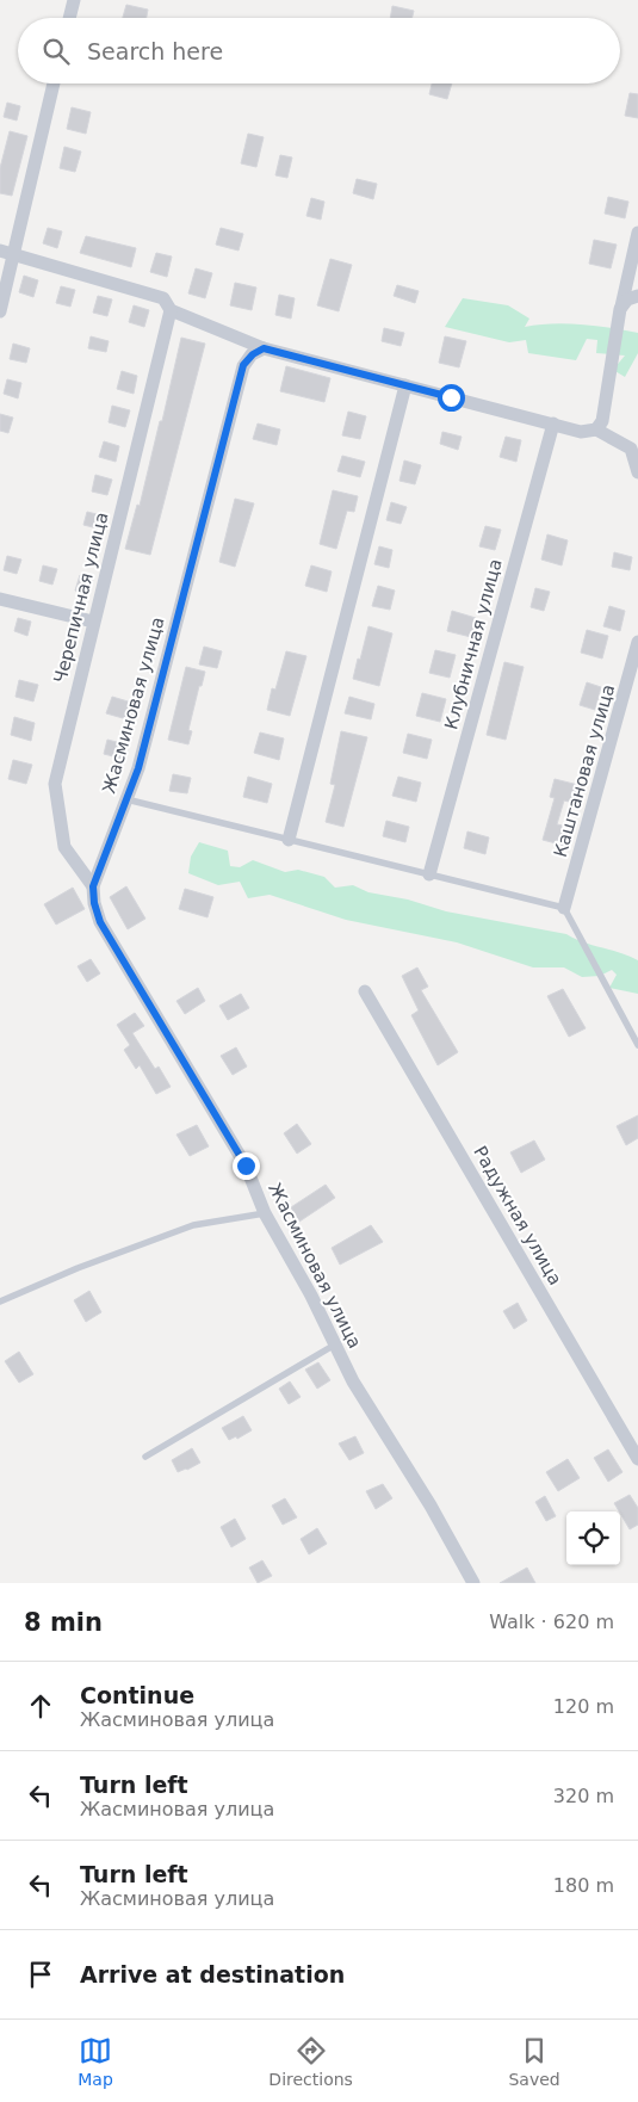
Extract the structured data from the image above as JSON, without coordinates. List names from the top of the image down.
{
  "streets": {
    "street": [
      "Черепичная улица",
      "Клубничная улица",
      "Жасминовая улица",
      "Каштановая улица",
      "Радужная улица"
    ]
  },
  "crossings": [
    ["Черепичная улица", "Жасминовая улица"]
  ],
  "page": {
    "search": "Search here",
    "heading": ["8 min", "Walk · 620 m"],
    "list": [
      ["Continue", "Жасминовая улица", "120 m"],
      ["Turn left", "Жасминовая улица", "320 m"],
      ["Turn left", "Жасминовая улица", "180 m"],
      "Arrive at destination"
    ],
    "nav": ["Map", "Directions", "Saved"]
  }
}
